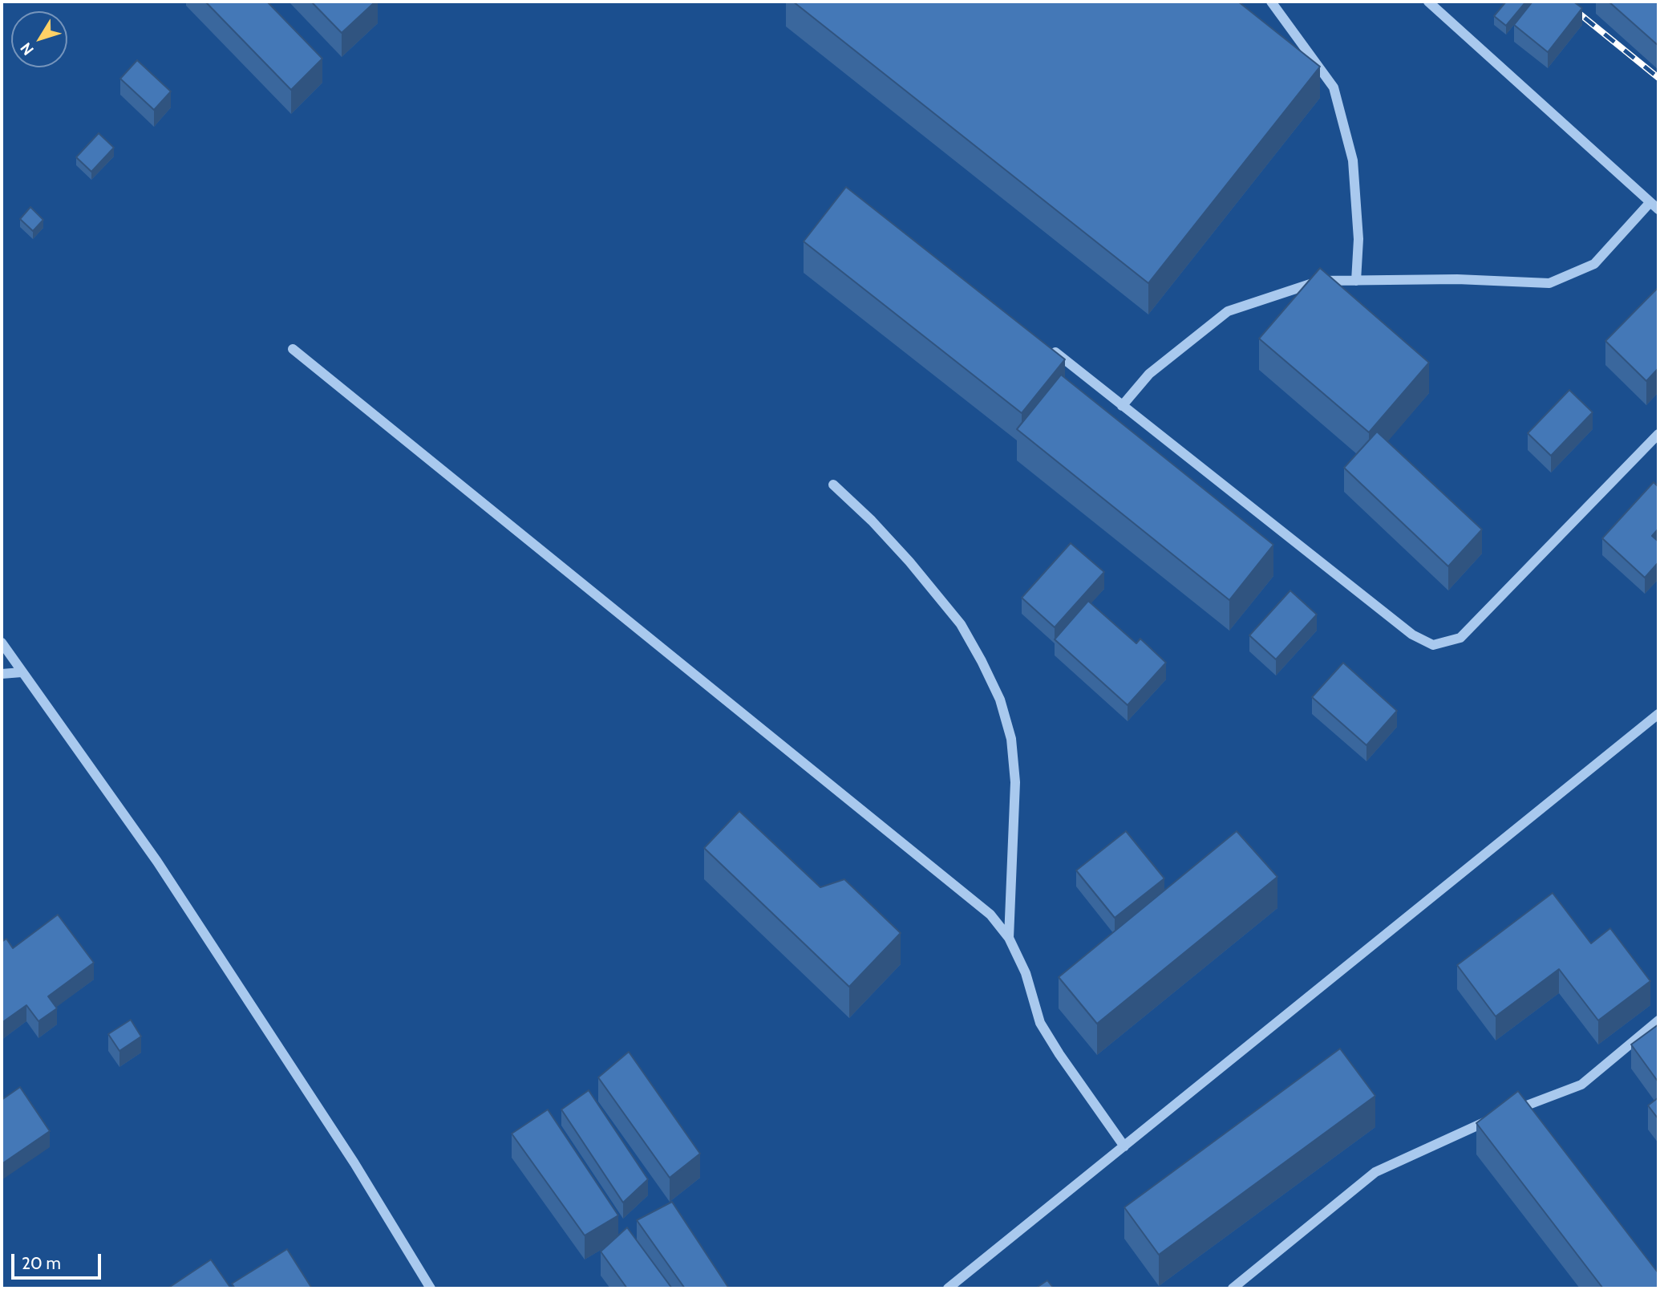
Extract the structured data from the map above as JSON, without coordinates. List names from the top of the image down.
{
  "scale_bar": "20 m",
  "north": "bottom left"
}
